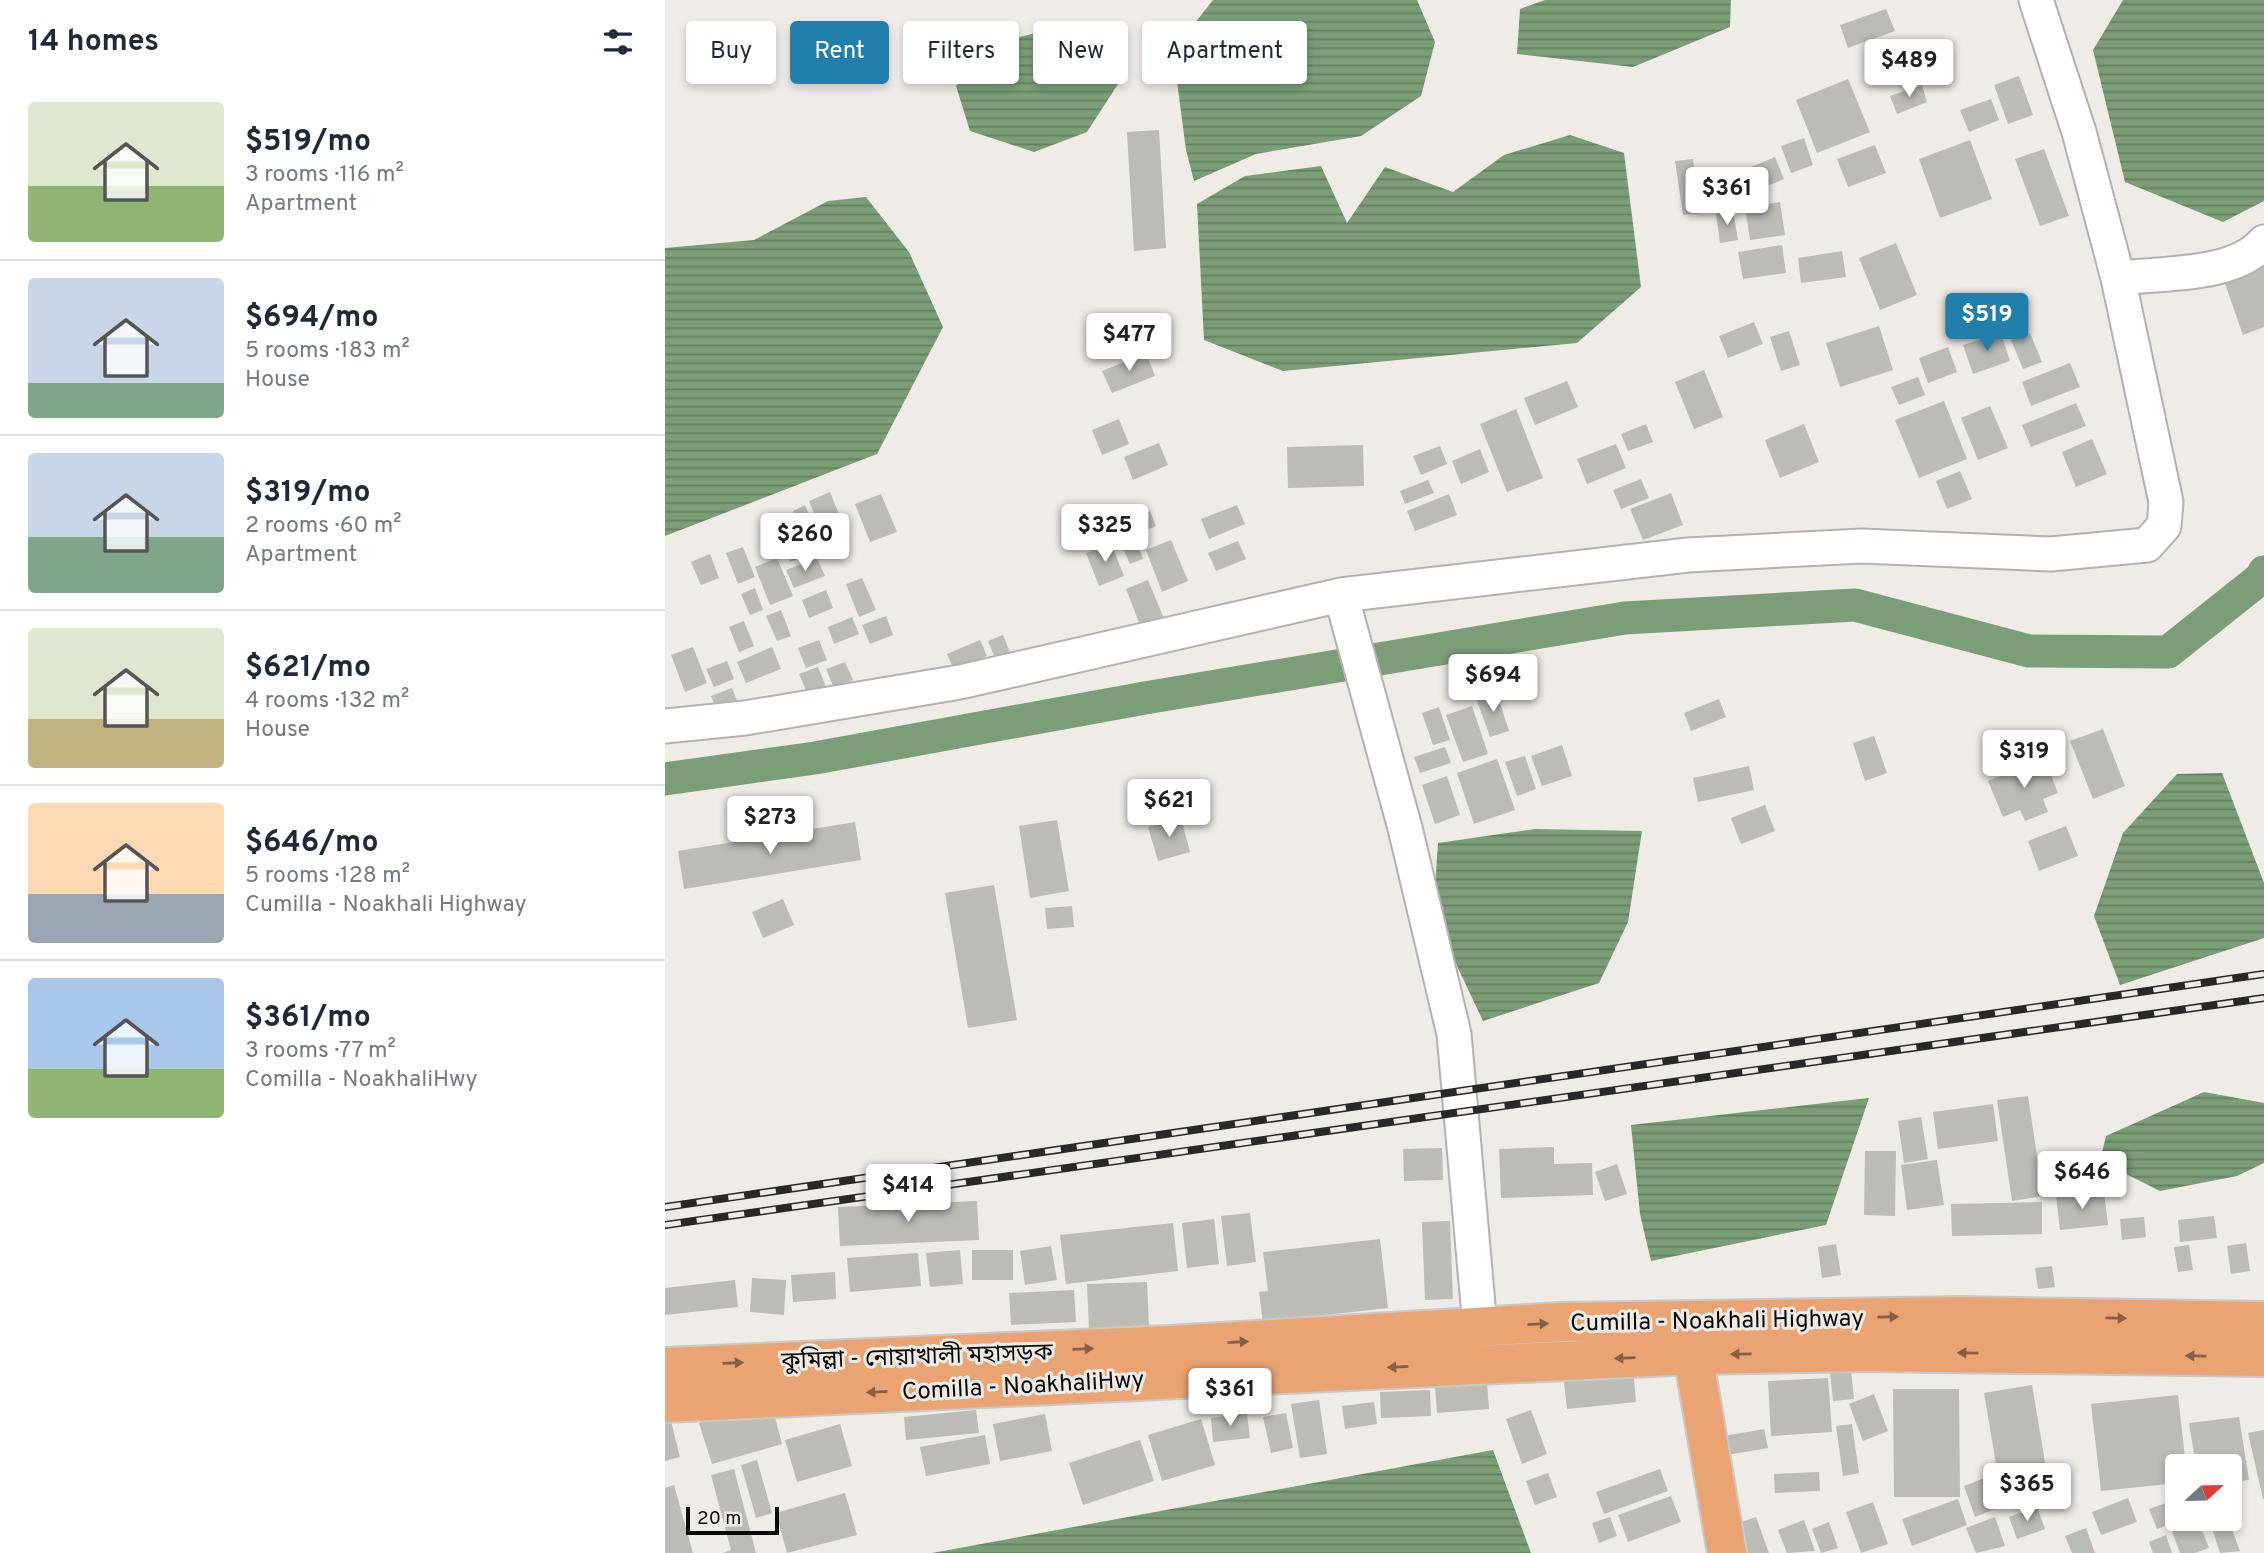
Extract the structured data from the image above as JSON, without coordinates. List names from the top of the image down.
{
  "streets": {
    "main road": ["Cumilla - Noakhali Highway", "কুমিল্লা - নোয়াখালী মহাসড়ক", "Comilla - NoakhaliHwy"]
  },
  "crossings": [
    ["Cumilla - Noakhali Highway", "কুমিল্লা - নোয়াখালী মহাসড়ক"],
    ["Cumilla - Noakhali Highway", "Comilla - NoakhaliHwy"]
  ],
  "one_way": ["কুমিল্লা - নোয়াখালী মহাসড়ক", "Comilla - NoakhaliHwy"],
  "scale_bar": "20 m",
  "north": "right",
  "page": {
    "heading": "14 homes",
    "chip": [
      "Buy",
      "Rent",
      "Filters",
      "New",
      "Apartment"
    ],
    "price": [
      "$489",
      "$361",
      "$519",
      "$477",
      "$325",
      "$260",
      "$694",
      "$319",
      "$621",
      "$273",
      "$646",
      "$414",
      "$361",
      "$365"
    ],
    "list": [
      {
        "name": "$519/mo",
        "note": "3 rooms · 116 m² · Apartment"
      },
      {
        "name": "$694/mo",
        "note": "5 rooms · 183 m² · House"
      },
      {
        "name": "$319/mo",
        "note": "2 rooms · 60 m² · Apartment"
      },
      {
        "name": "$621/mo",
        "note": "4 rooms · 132 m² · House"
      },
      {
        "name": "$646/mo",
        "note": "5 rooms · 128 m² · Cumilla - Noakhali Highway"
      },
      {
        "name": "$361/mo",
        "note": "3 rooms · 77 m² · Comilla - NoakhaliHwy"
      }
    ],
    "scale": "20 m"
  }
}
